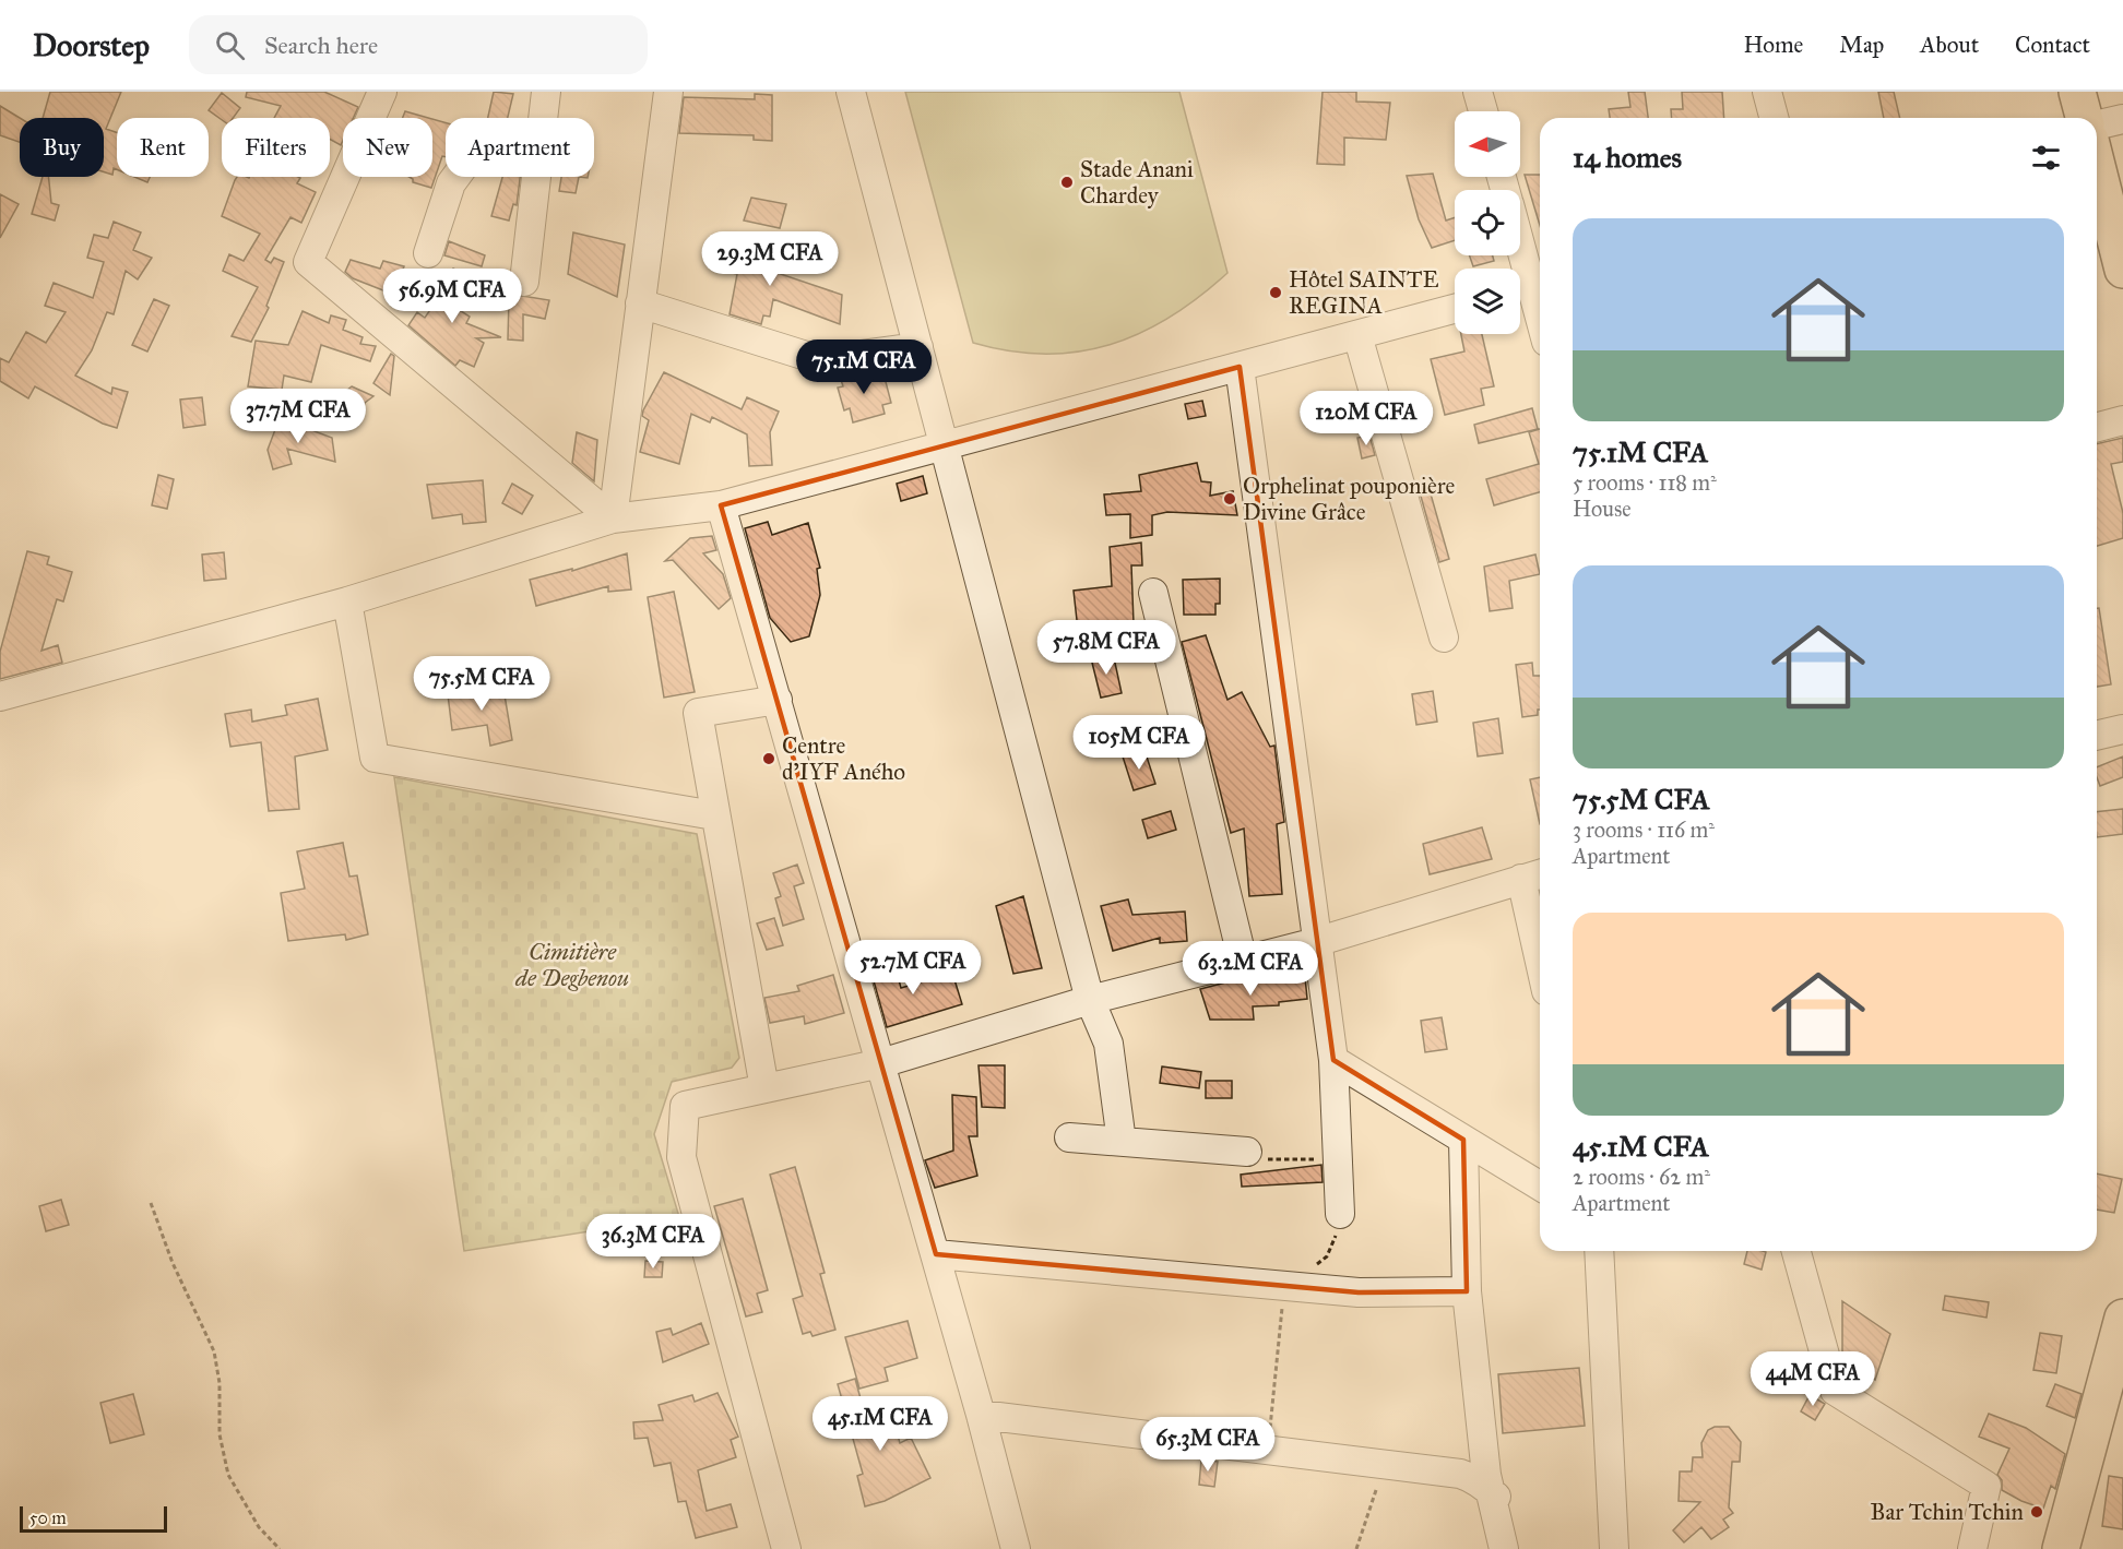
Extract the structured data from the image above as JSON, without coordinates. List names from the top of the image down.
{
  "parks": ["Cimitière de Degbenou"],
  "places": [
    "Stade Anani Chardey",
    "Hôtel SAINTE REGINA",
    "Orphelinat pouponière Divine Grâce",
    "Centre d'IYF Aného",
    "Bar Tchin Tchin"
  ],
  "scale_bar": "50 m",
  "north": "left",
  "page": {
    "header": "Doorstep",
    "search": "Search here",
    "nav": [
      "Home",
      "Map",
      "About",
      "Contact"
    ],
    "chip": [
      "Buy",
      "Rent",
      "Filters",
      "New",
      "Apartment"
    ],
    "heading": "14 homes",
    "list": [
      {
        "name": "75.1M CFA",
        "note": "5 rooms · 118 m² · House"
      },
      {
        "name": "75.5M CFA",
        "note": "3 rooms · 116 m² · Apartment"
      },
      {
        "name": "45.1M CFA",
        "note": "2 rooms · 62 m² · Apartment"
      }
    ],
    "price": [
      "29.3M CFA",
      "56.9M CFA",
      "75.1M CFA",
      "37.7M CFA",
      "120M CFA",
      "57.8M CFA",
      "75.5M CFA",
      "105M CFA",
      "52.7M CFA",
      "63.2M CFA",
      "36.3M CFA",
      "44M CFA",
      "45.1M CFA",
      "65.3M CFA"
    ],
    "scale": "50 m"
  }
}
